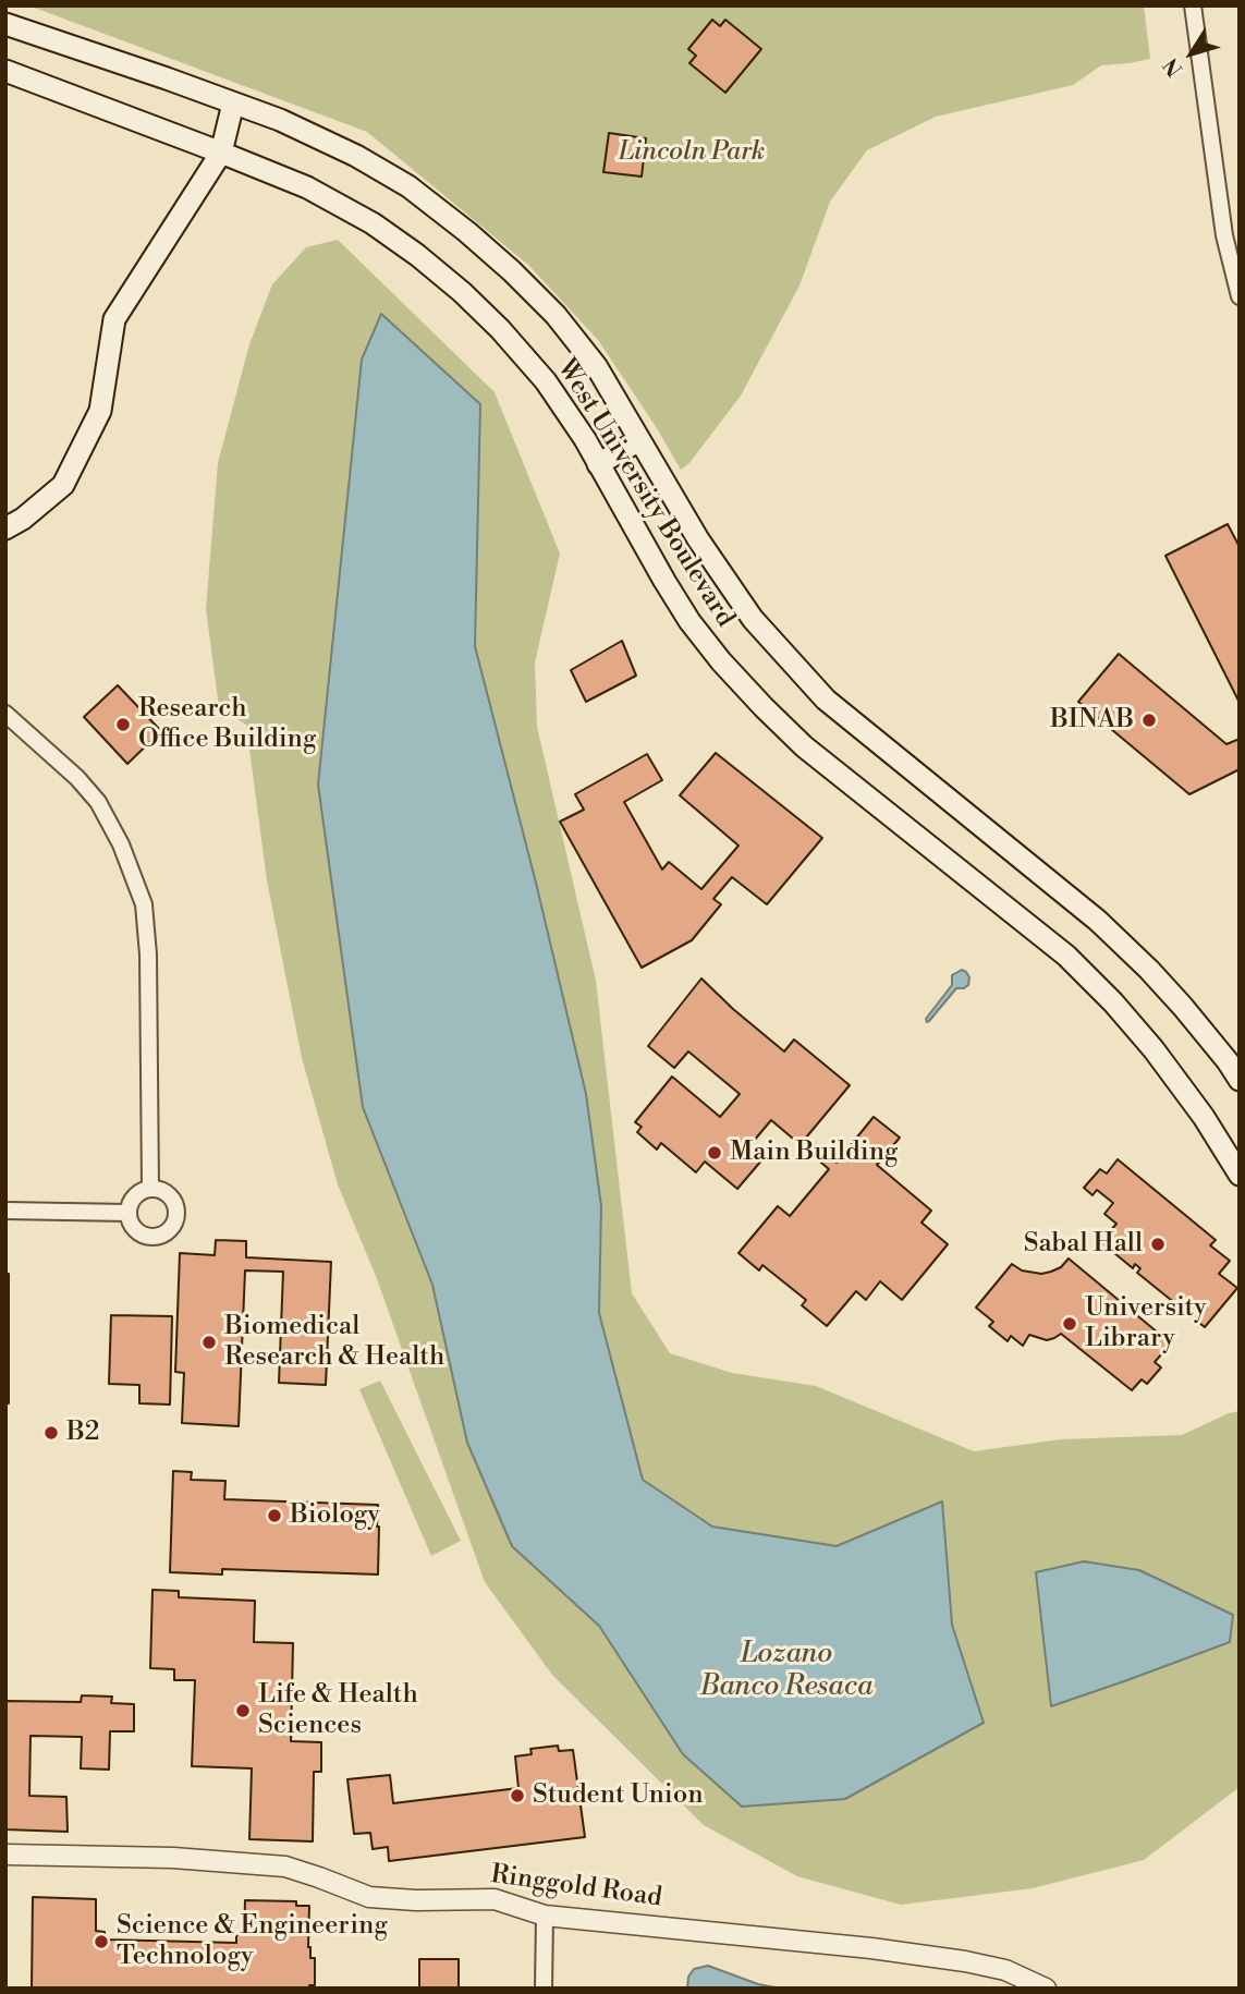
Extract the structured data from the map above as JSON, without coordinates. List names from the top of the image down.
{
  "streets": {
    "main road": ["West University Boulevard"],
    "street": ["Ringgold Road"]
  },
  "water": ["Lozano Banco Resaca"],
  "parks": ["Lincoln Park"],
  "places": [
    "BINAB",
    "Research Office Building",
    "Main Building",
    "Sabal Hall",
    "University Library",
    "Biomedical Research & Health",
    "B2",
    "Biology",
    "Life & Health Sciences",
    "Student Union",
    "Science & Engineering Technology"
  ],
  "north": "bottom left"
}
